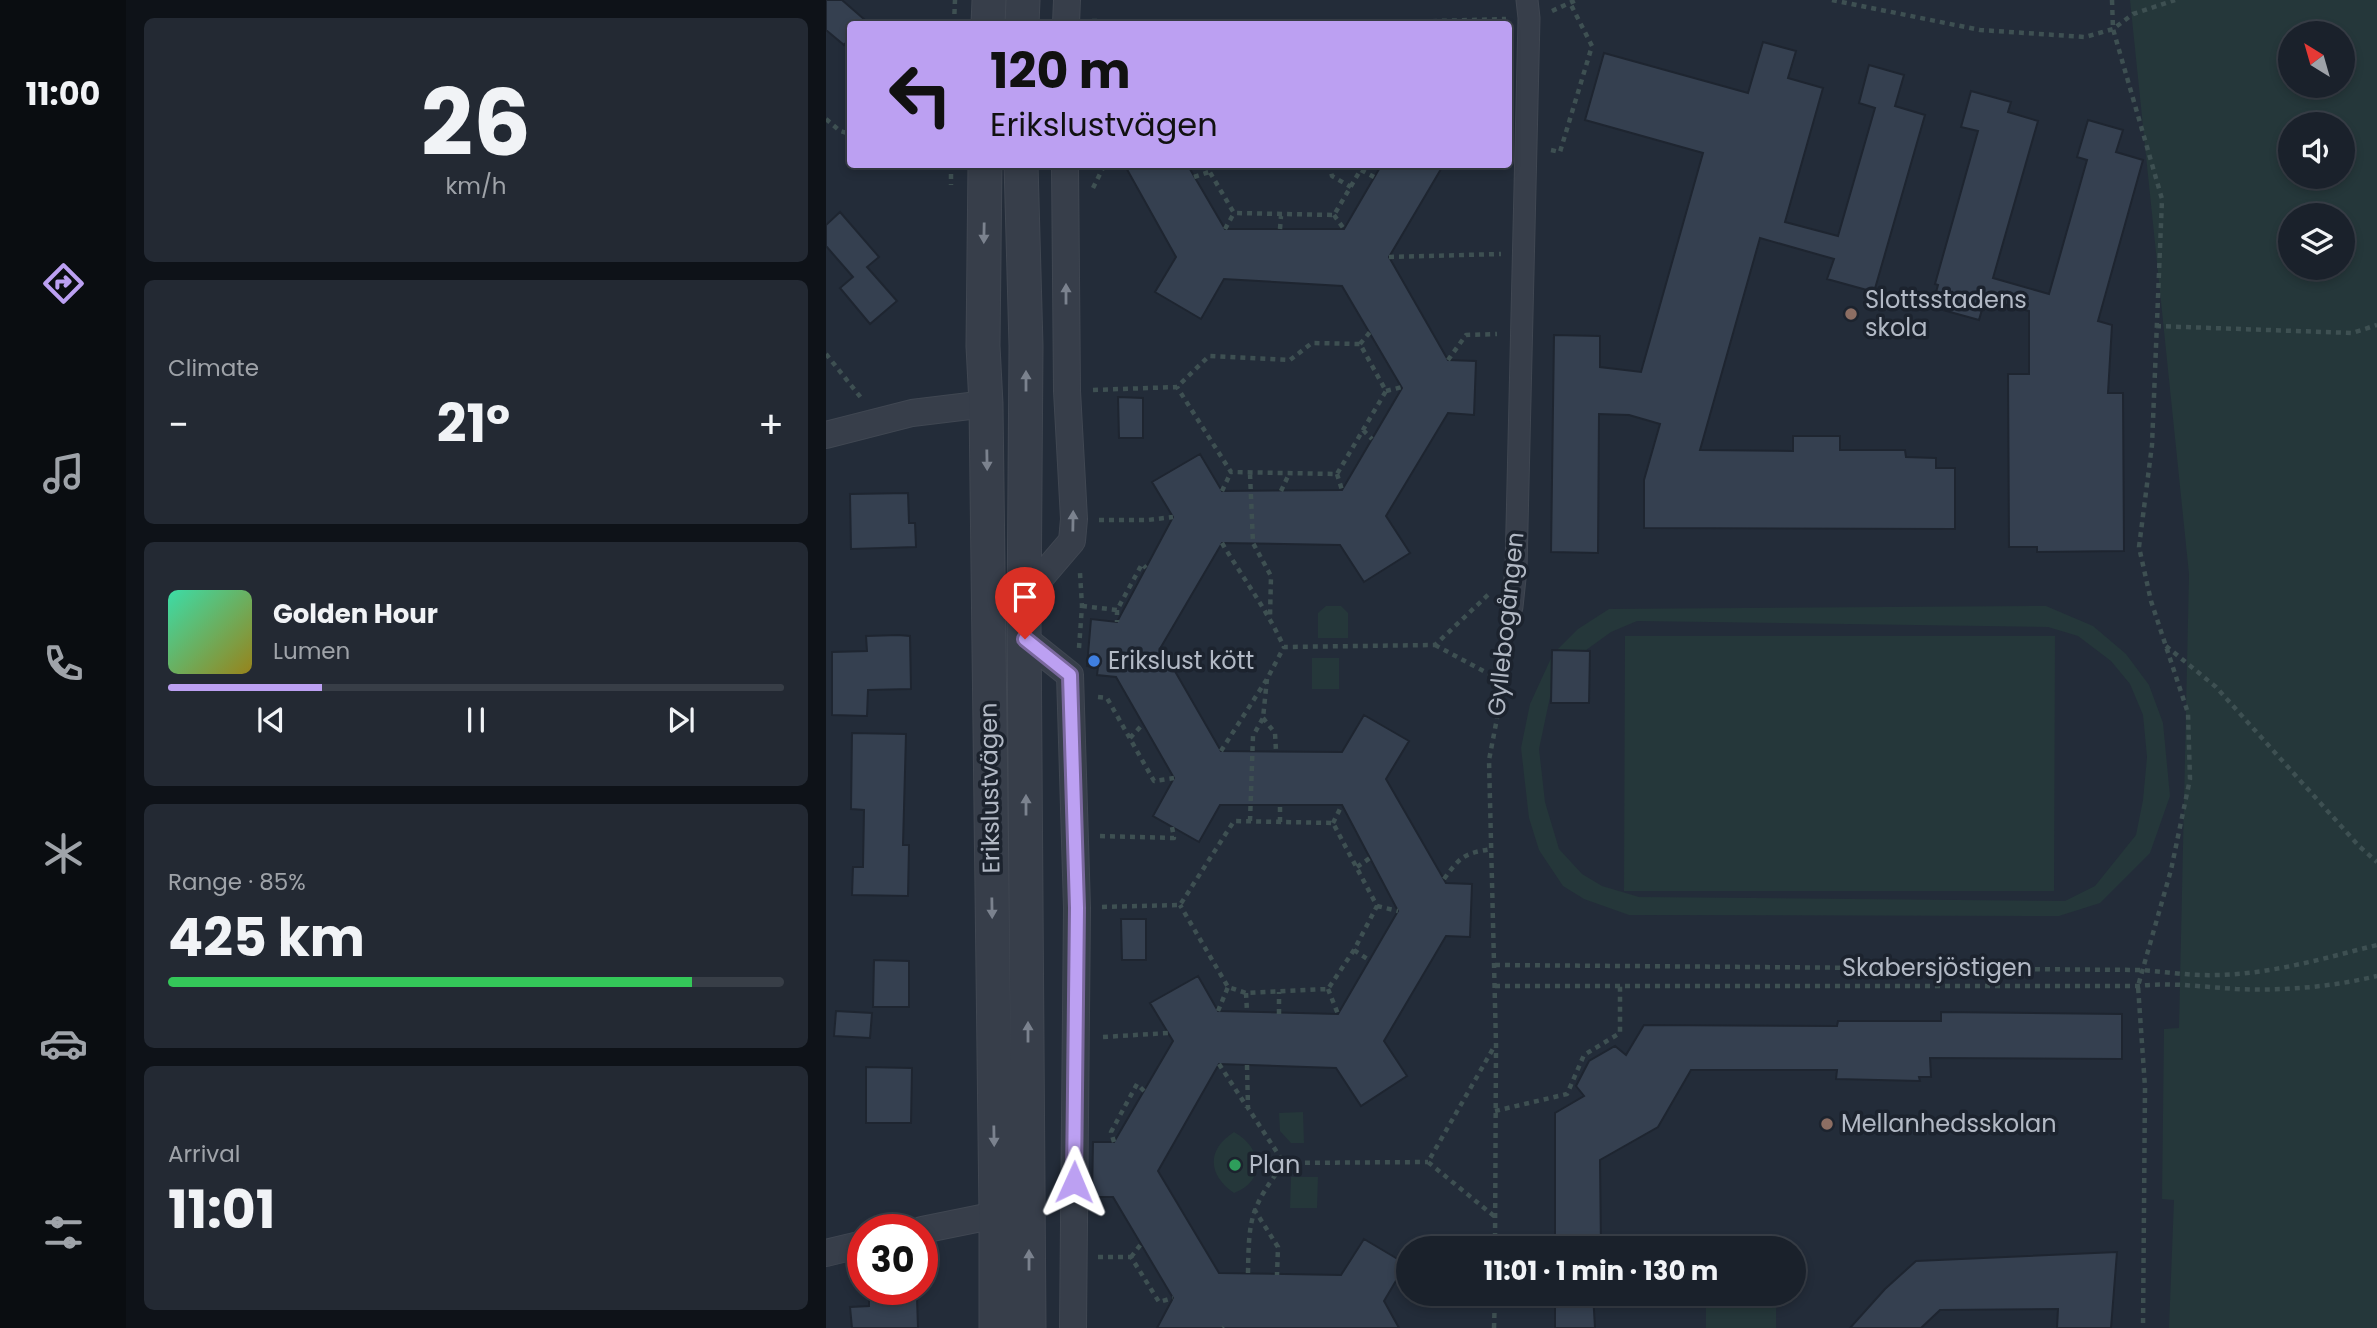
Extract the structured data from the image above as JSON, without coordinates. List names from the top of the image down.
{
  "streets": {
    "street": ["Gyllebogången", "Erikslustvägen"],
    "path": ["Skabersjöstigen"]
  },
  "crossings": [
    ["Gyllebogången", "Skabersjöstigen"]
  ],
  "places": [
    "Slottsstadens skola",
    "Erikslust kött",
    "Mellanhedsskolan",
    "Plan"
  ],
  "north": "top left",
  "page": {
    "tabs": "11:00",
    "tile": [
      ["26", "km/h"],
      "Climate",
      ["Range · 85%", "425 km"],
      ["Arrival", "11:01"]
    ],
    "turn": ["120 m", "Erikslustvägen"],
    "heat": ["−", "21°", "+"],
    "song": ["Golden Hour", "Lumen"],
    "limit": "30",
    "trip": "11:01 · 1 min · 130 m"
  }
}
